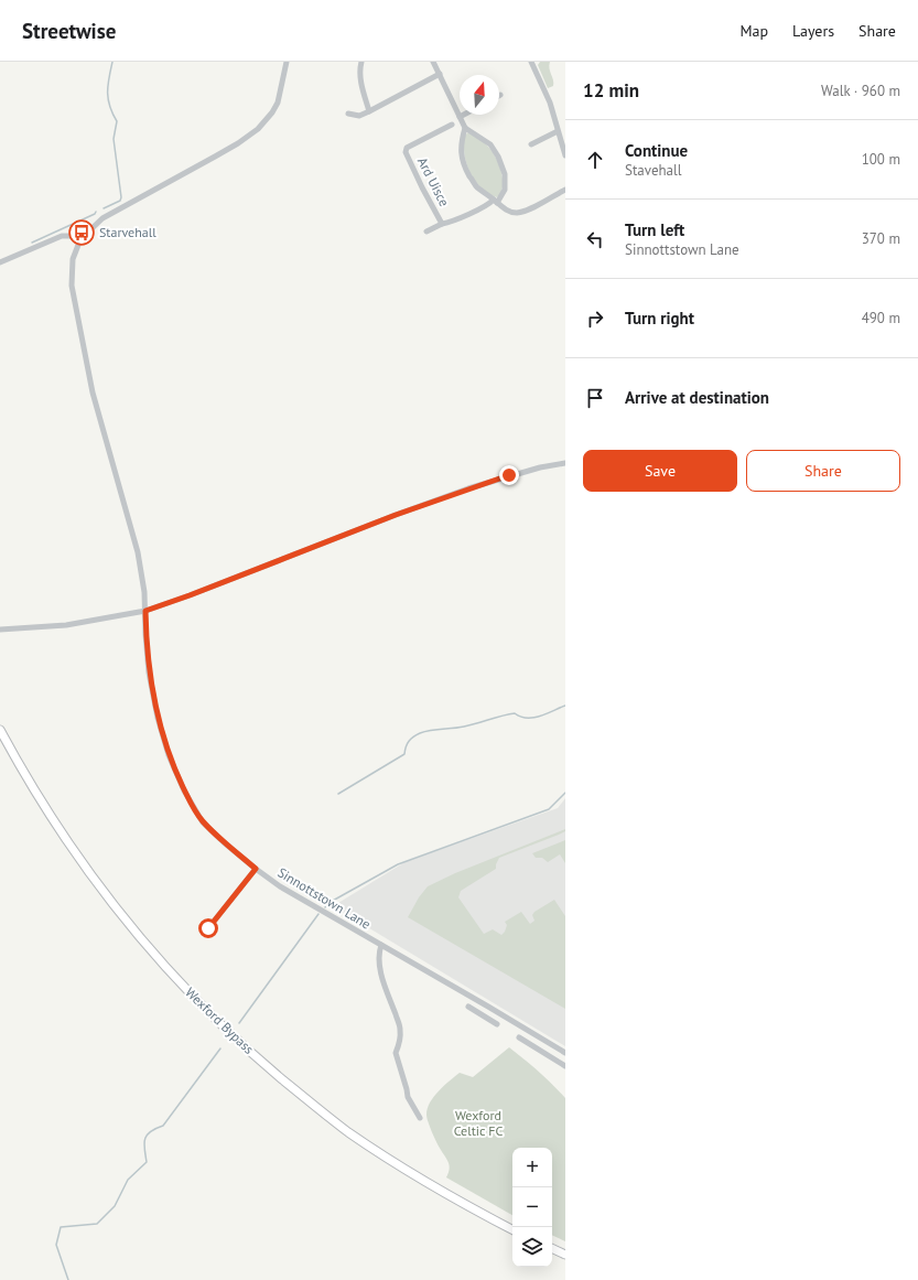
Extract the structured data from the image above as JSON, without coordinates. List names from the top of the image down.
{
  "streets": {
    "highway": ["Wexford Bypass"],
    "street": ["Ard Uisce", "Sinnottstown Lane"]
  },
  "parks": ["Wexford Celtic FC"],
  "places": {
    "bus stop": ["Starvehall"]
  },
  "north": "top",
  "page": {
    "header": "Streetwise",
    "nav": ["Map", "Layers", "Share"],
    "heading": ["12 min", "Walk · 960 m"],
    "list": [
      ["Continue", "Stavehall", "100 m"],
      ["Turn left", "Sinnottstown Lane", "370 m"],
      ["Turn right", "490 m"],
      "Arrive at destination"
    ],
    "buttons": ["Save", "Share"],
    "map_buttons": ["+", "−"]
  }
}
